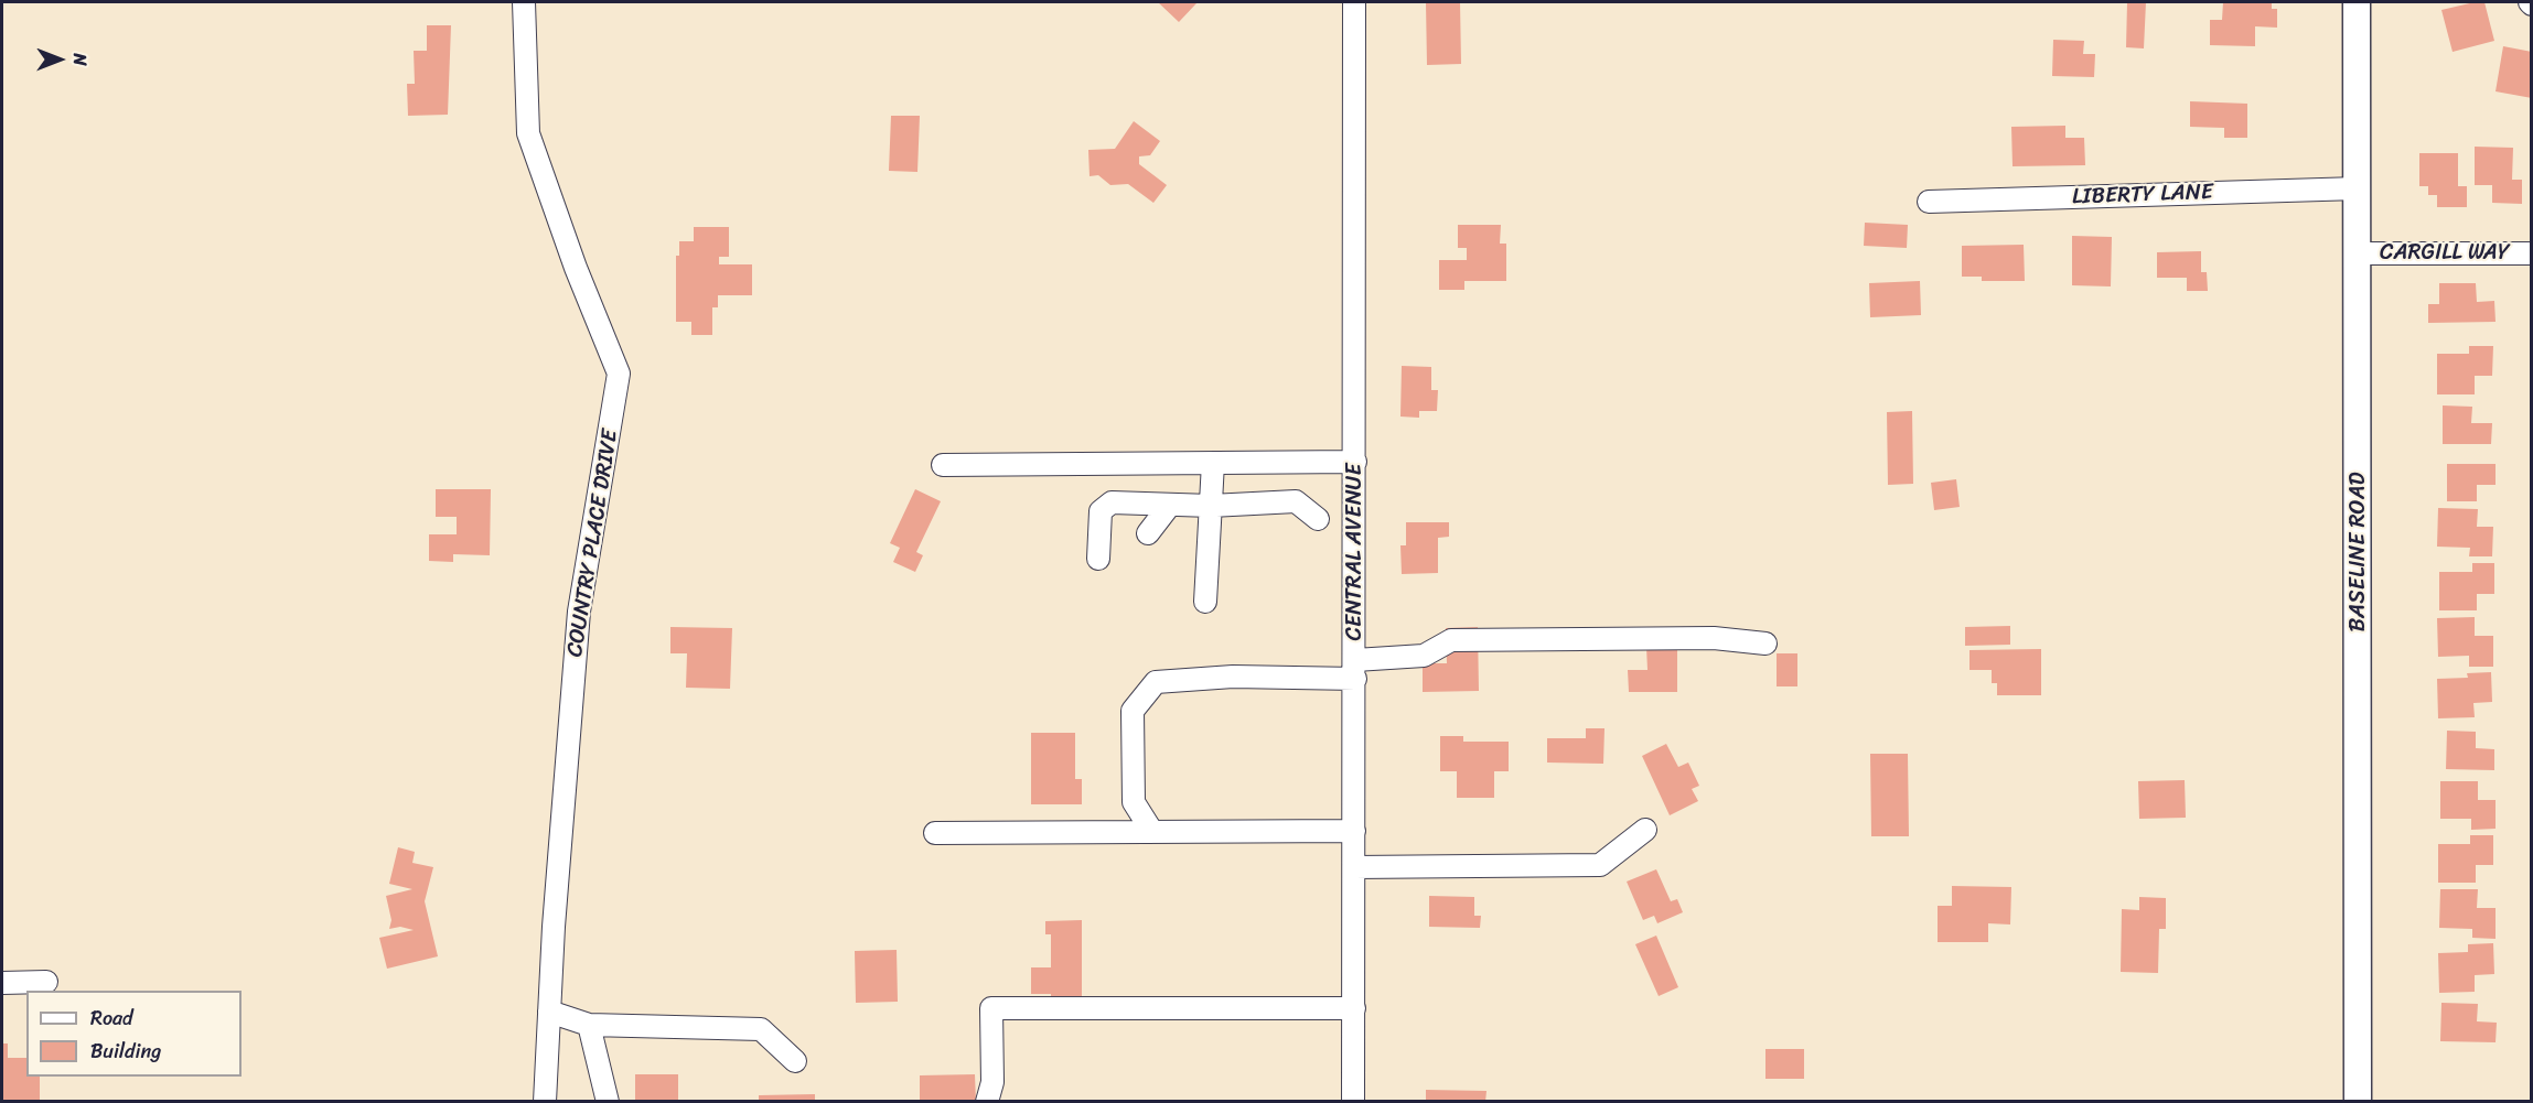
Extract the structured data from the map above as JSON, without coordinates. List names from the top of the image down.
{
  "streets": {
    "main road": ["BASELINE ROAD"],
    "street": [
      "LIBERTY LANE",
      "CARGILL WAY",
      "COUNTRY PLACE DRIVE",
      "CENTRAL AVENUE"
    ]
  },
  "crossings": [
    ["LIBERTY LANE", "BASELINE ROAD"],
    ["CARGILL WAY", "BASELINE ROAD"]
  ],
  "legend": ["Road", "Building"],
  "north": "right"
}
